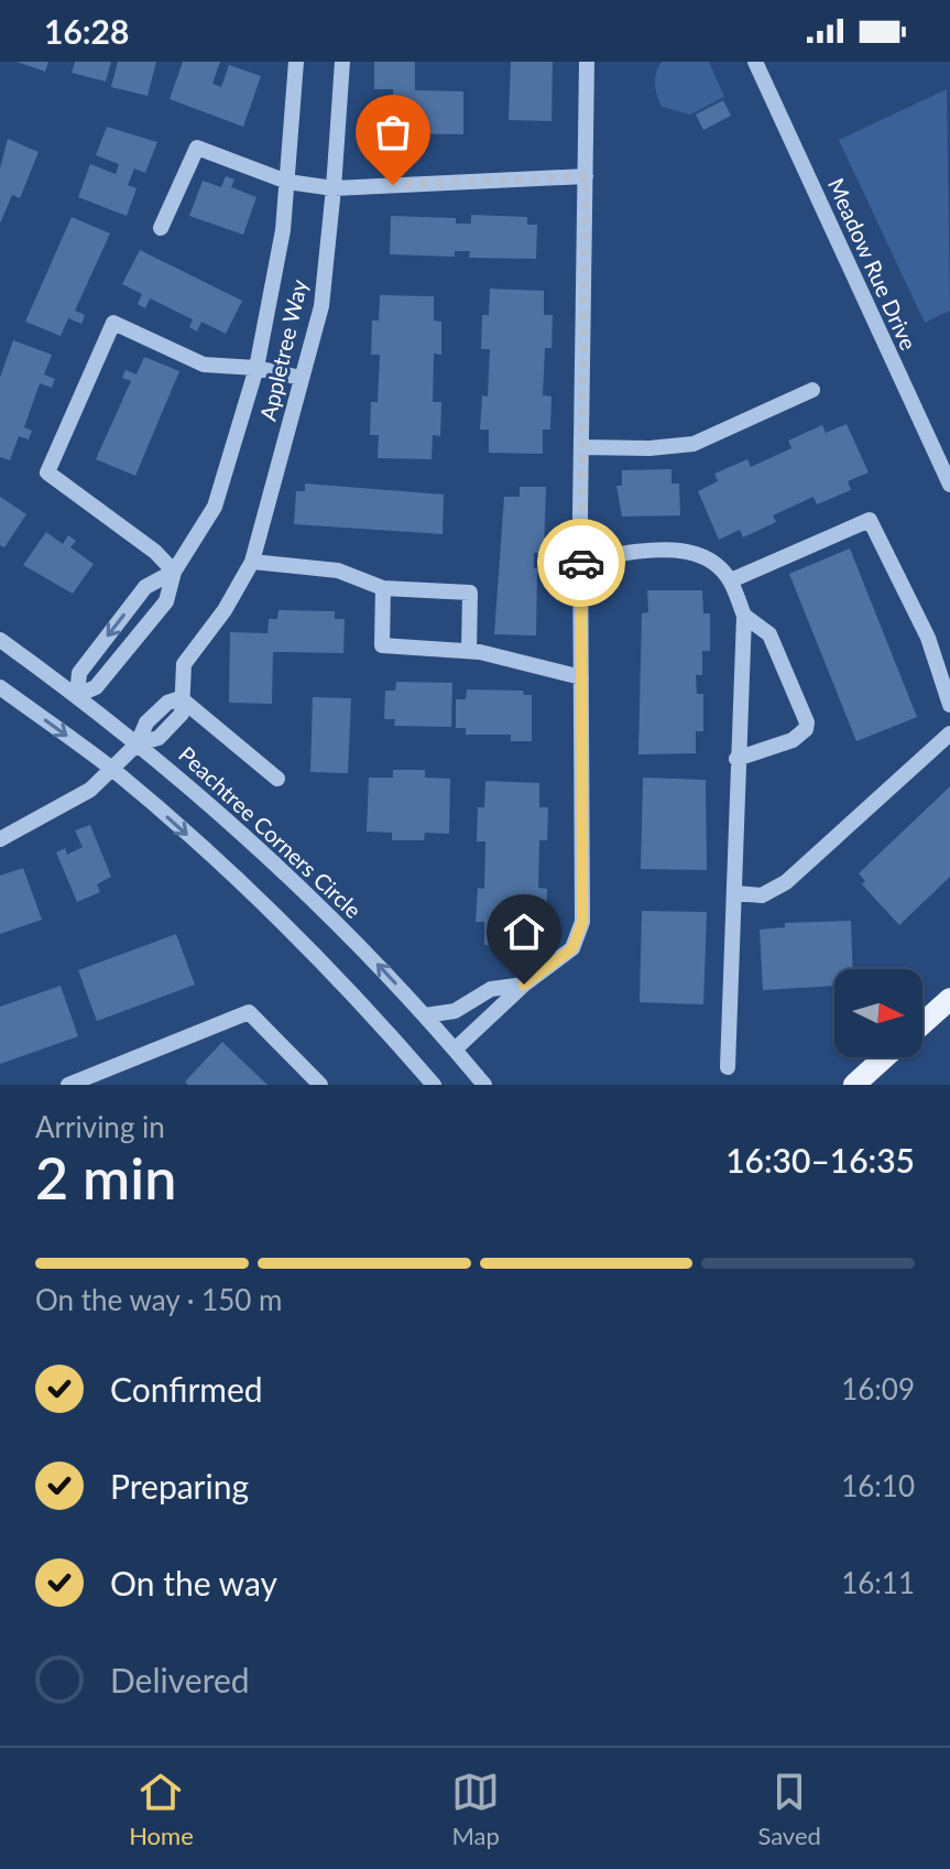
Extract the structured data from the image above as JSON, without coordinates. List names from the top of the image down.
{
  "streets": {
    "street": ["Meadow Rue Drive", "Appletree Way", "Peachtree Corners Circle"]
  },
  "crossings": [
    ["Appletree Way", "Peachtree Corners Circle"]
  ],
  "north": "right",
  "page": {
    "status": "16:28",
    "heading": ["2 min", "Arriving in", "16:30–16:35"],
    "bar": "On the way · 150 m",
    "list": [
      ["Confirmed", "16:09"],
      ["Preparing", "16:10"],
      ["On the way", "16:11"],
      "Delivered"
    ],
    "tabs": ["Home", "Map", "Saved"]
  }
}
